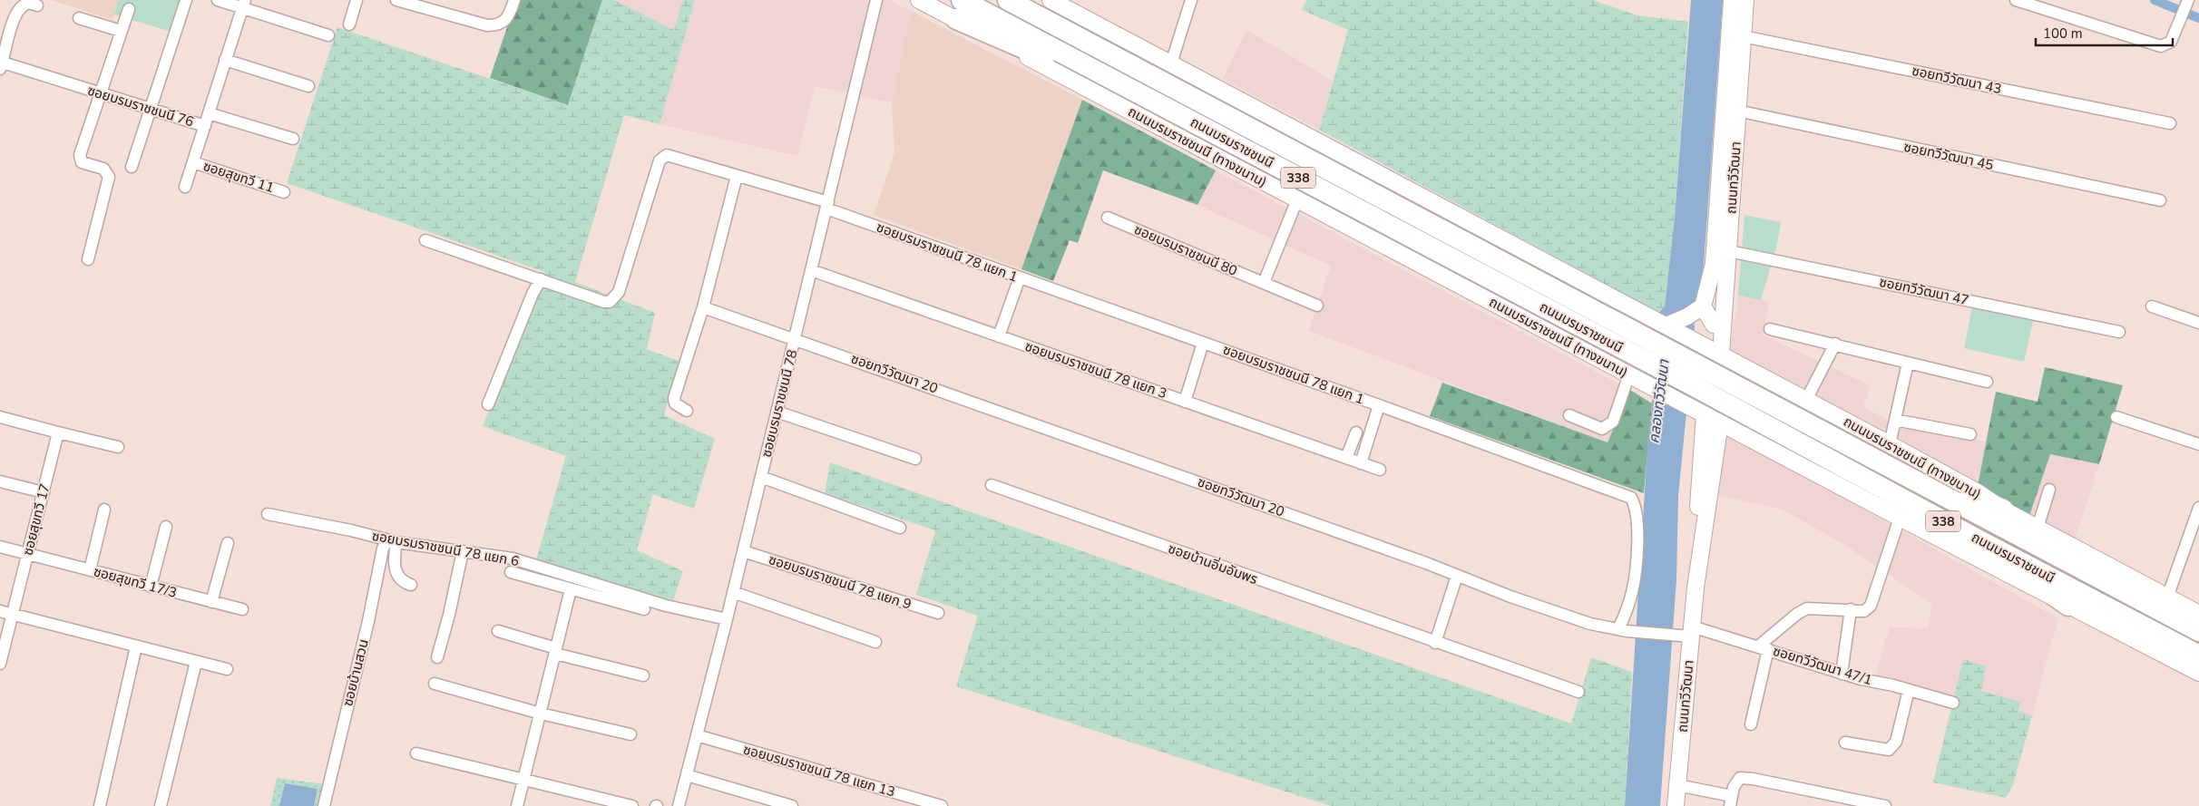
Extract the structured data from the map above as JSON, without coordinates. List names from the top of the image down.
{
  "streets": {
    "highway": ["ถนนบรมราชชนนี", "338"],
    "main road": ["ถนนบรมราชชนนี (ทางขนาน)", "ถนนทวีวัฒนา"],
    "street": [
      "ซอยทวีวัฒนา 43",
      "ซอยบรมราชชนนี 76",
      "ซอยทวีวัฒนา 45",
      "ซอยสุขทวี 11",
      "ซอยบรมราชชนนี 80",
      "ซอยบรมราชชนนี 78 แยก 1",
      "ซอยทวีวัฒนา 47",
      "ซอยบรมราชชนนี 78 แยก 3",
      "ซอยทวีวัฒนา 20",
      "ซอยบรมราชชนนี 78",
      "ซอยสุขทวี 17",
      "ซอยบรมราชชนนี 78 แยก 6",
      "ซอยบ้านอิ่มอัมพร",
      "ซอยสุขทวี 17/3",
      "ซอยบรมราชชนนี 78 แยก 9",
      "ซอยทวีวัฒนา 47/1",
      "ซอยบ้านสวน",
      "ซอยบรมราชชนนี 78 แยก 13"
    ]
  },
  "crossings": [
    ["ซอยทวีวัฒนา 43", "ถนนทวีวัฒนา"],
    ["ซอยบรมราชชนนี 76", "ซอยสุขทวี 11"],
    ["ถนนบรมราชชนนี (ทางขนาน)", "ถนนทวีวัฒนา"],
    ["ซอยทวีวัฒนา 45", "ถนนทวีวัฒนา"],
    ["ถนนทวีวัฒนา", "ซอยทวีวัฒนา 47"],
    ["ถนนทวีวัฒนา", "ซอยทวีวัฒนา 20"],
    ["ถนนทวีวัฒนา", "ซอยทวีวัฒนา 47/1"],
    ["ซอยบรมราชชนนี 78 แยก 1", "ซอยทวีวัฒนา 20"],
    ["ซอยบรมราชชนนี 78 แยก 1", "ซอยบรมราชชนนี 78"],
    ["ซอยบรมราชชนนี 78 แยก 3", "ซอยบรมราชชนนี 78"],
    ["ซอยทวีวัฒนา 20", "ซอยบรมราชชนนี 78"],
    ["ซอยทวีวัฒนา 20", "ซอยทวีวัฒนา 47/1"],
    ["ซอยบรมราชชนนี 78", "ซอยบรมราชชนนี 78 แยก 6"],
    ["ซอยบรมราชชนนี 78", "ซอยบรมราชชนนี 78 แยก 9"],
    ["ซอยบรมราชชนนี 78", "ซอยบรมราชชนนี 78 แยก 13"],
    ["ซอยสุขทวี 17", "ซอยสุขทวี 17/3"],
    ["ซอยบรมราชชนนี 78 แยก 6", "ซอยบ้านสวน"]
  ],
  "water": ["คลองทวีวัฒนา"],
  "scale_bar": "100 m"
}
